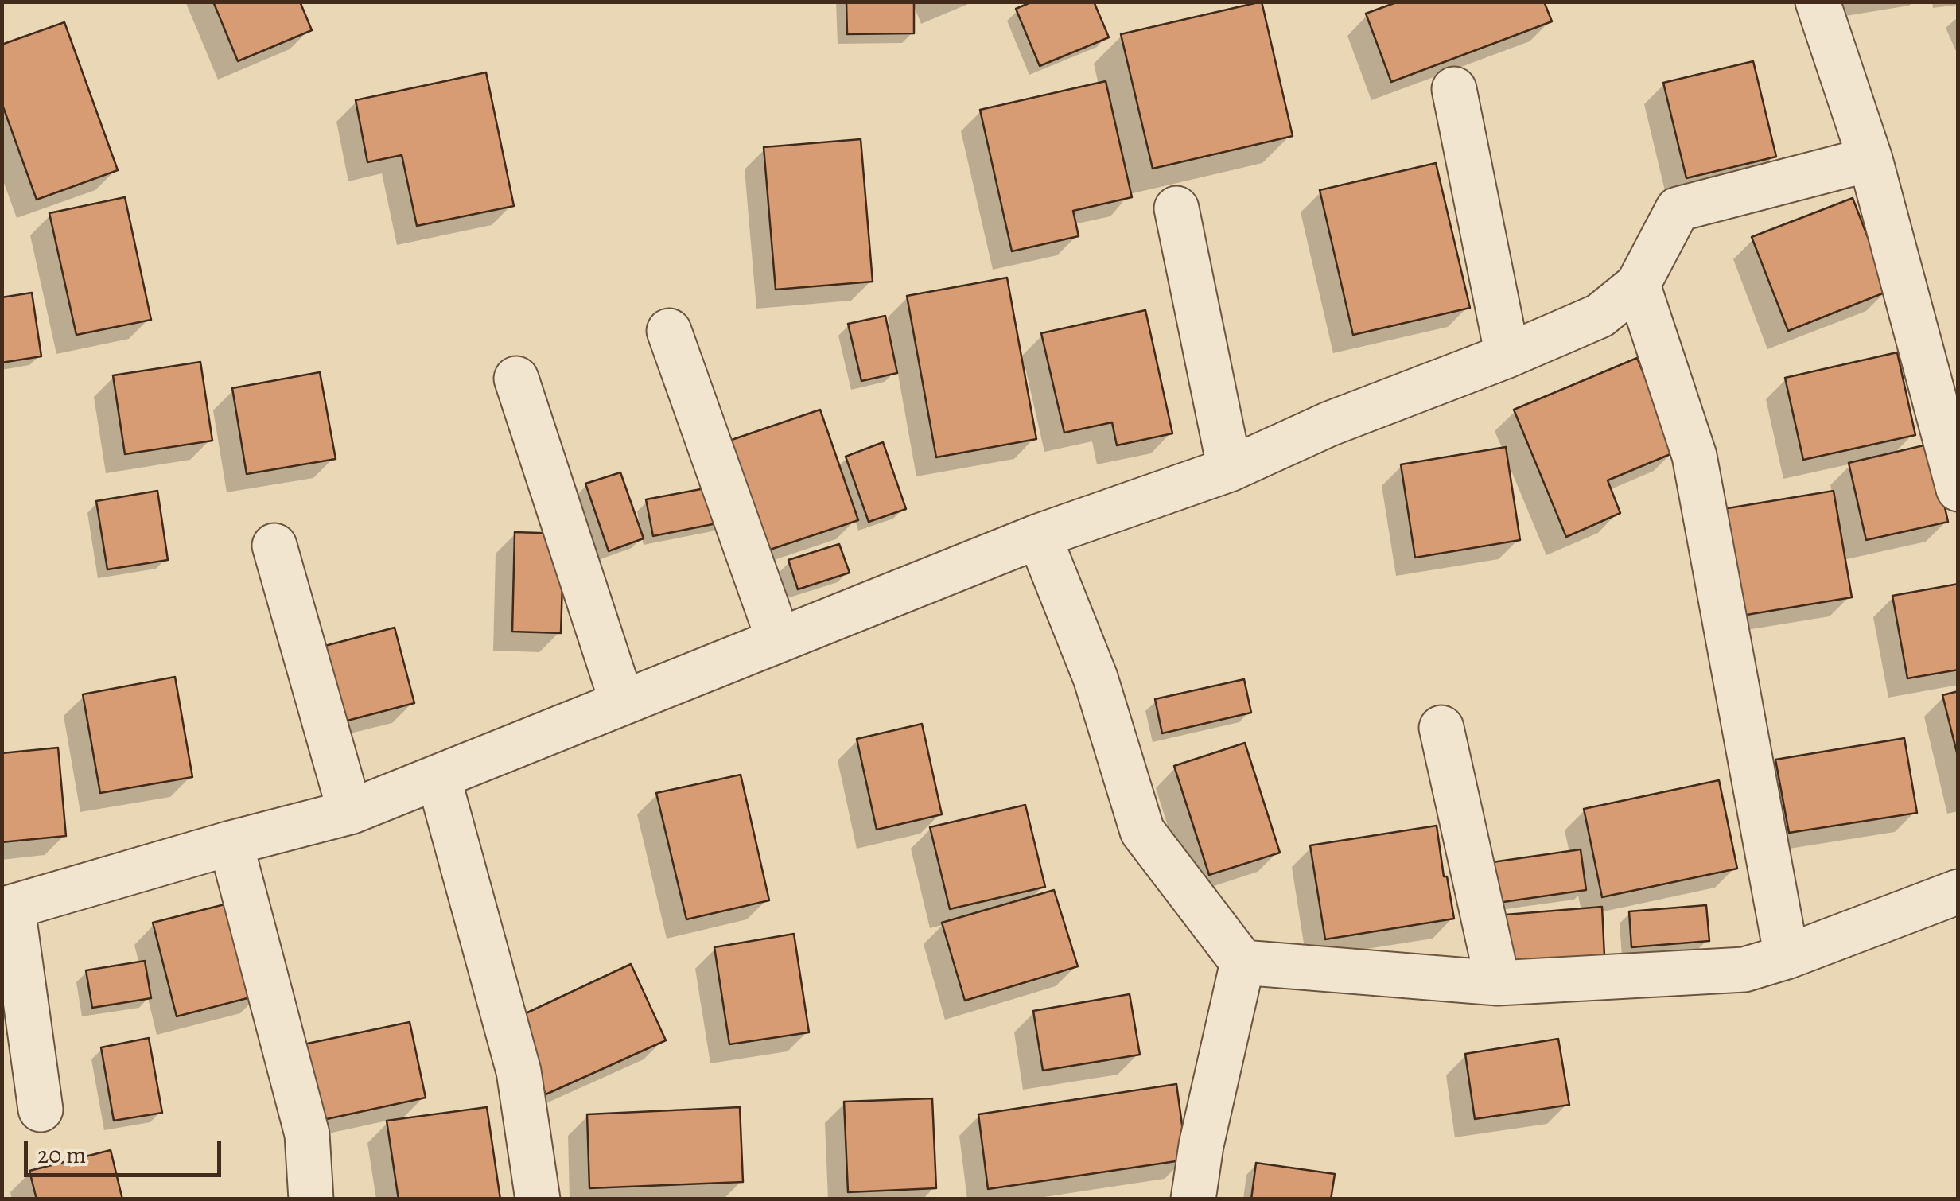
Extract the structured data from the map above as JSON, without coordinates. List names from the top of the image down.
{
  "scale_bar": "20 m"
}
